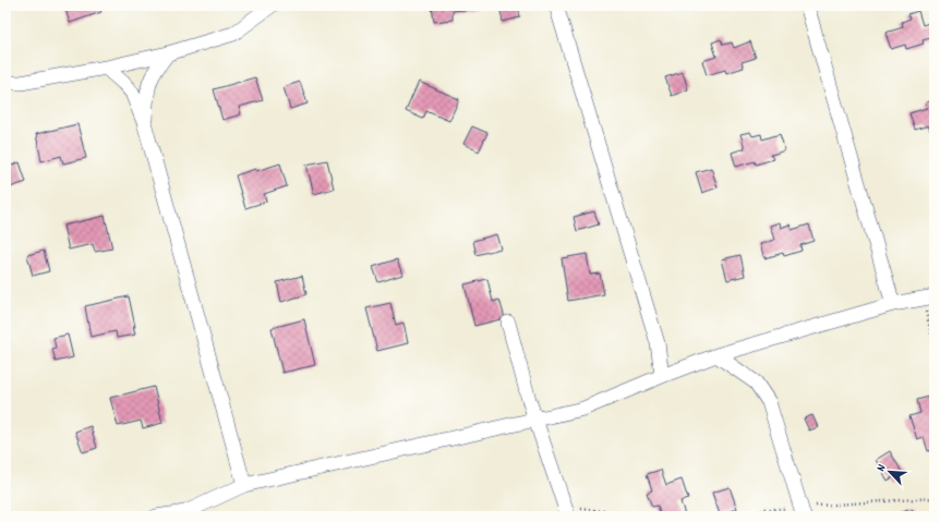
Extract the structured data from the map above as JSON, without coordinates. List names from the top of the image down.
{
  "north": "top left"
}
